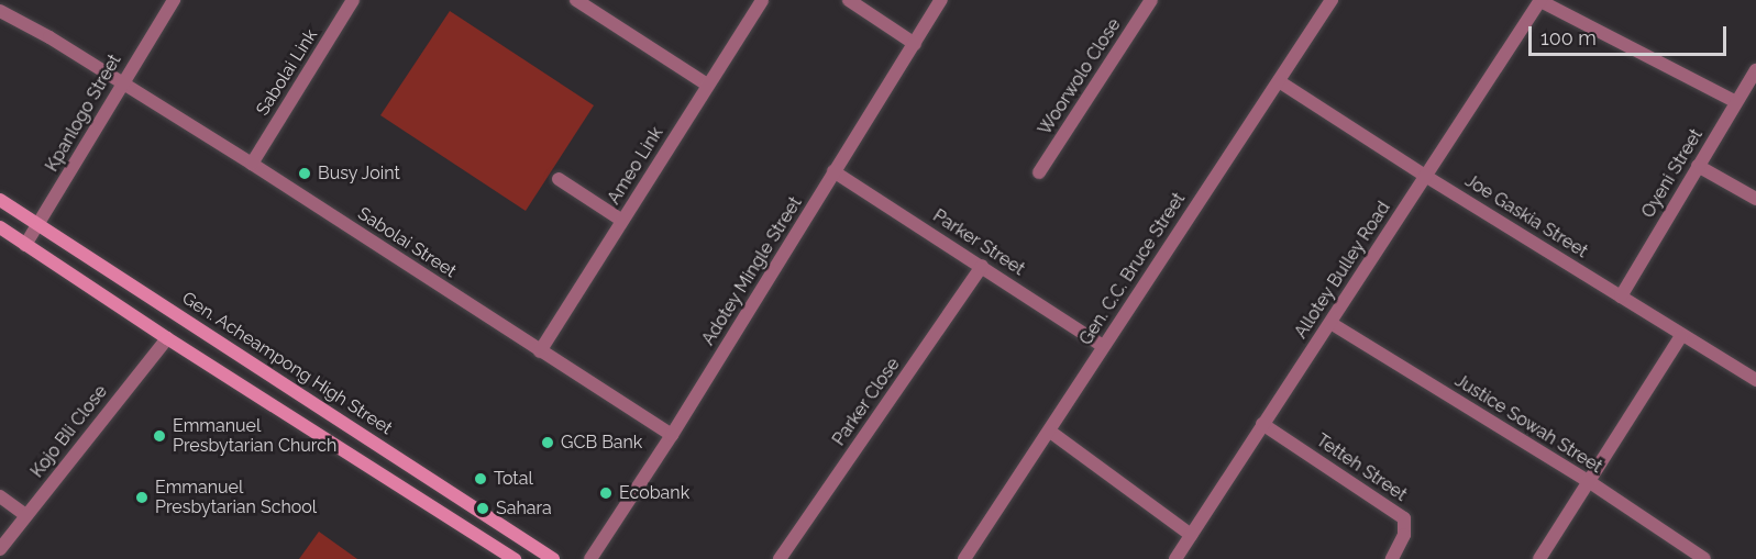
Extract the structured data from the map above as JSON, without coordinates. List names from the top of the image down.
{
  "streets": {
    "main road": ["Gen. Acheampong High Street"],
    "street": [
      "Sabolai Link",
      "Woorwolo Close",
      "Kpanlogo Street",
      "Ameo Link",
      "Oyeni Street",
      "Joe Gaskia Street",
      "Sabolai Street",
      "Parker Street",
      "Gen. C.C. Bruce Street",
      "Allotey Bulley Road",
      "Adotey Mingle Street",
      "Parker Close",
      "Justice Sowah Street",
      "Kojo Bli Close",
      "Tetteh Street"
    ]
  },
  "crossings": [
    ["Sabolai Link", "Sabolai Street"],
    ["Kpanlogo Street", "Sabolai Street"],
    ["Kpanlogo Street", "Gen. Acheampong High Street"],
    ["Ameo Link", "Sabolai Street"],
    ["Oyeni Street", "Joe Gaskia Street"],
    ["Joe Gaskia Street", "Gen. C.C. Bruce Street"],
    ["Joe Gaskia Street", "Allotey Bulley Road"],
    ["Sabolai Street", "Adotey Mingle Street"],
    ["Parker Street", "Gen. C.C. Bruce Street"],
    ["Parker Street", "Adotey Mingle Street"],
    ["Parker Street", "Parker Close"],
    ["Allotey Bulley Road", "Justice Sowah Street"],
    ["Allotey Bulley Road", "Tetteh Street"]
  ],
  "places": [
    "Busy Joint",
    "Emmanuel Presbytarian Church",
    "GCB Bank",
    "Total",
    "Ecobank",
    "Emmanuel Presbytarian School",
    "Sahara"
  ],
  "scale_bar": "100 m"
}
